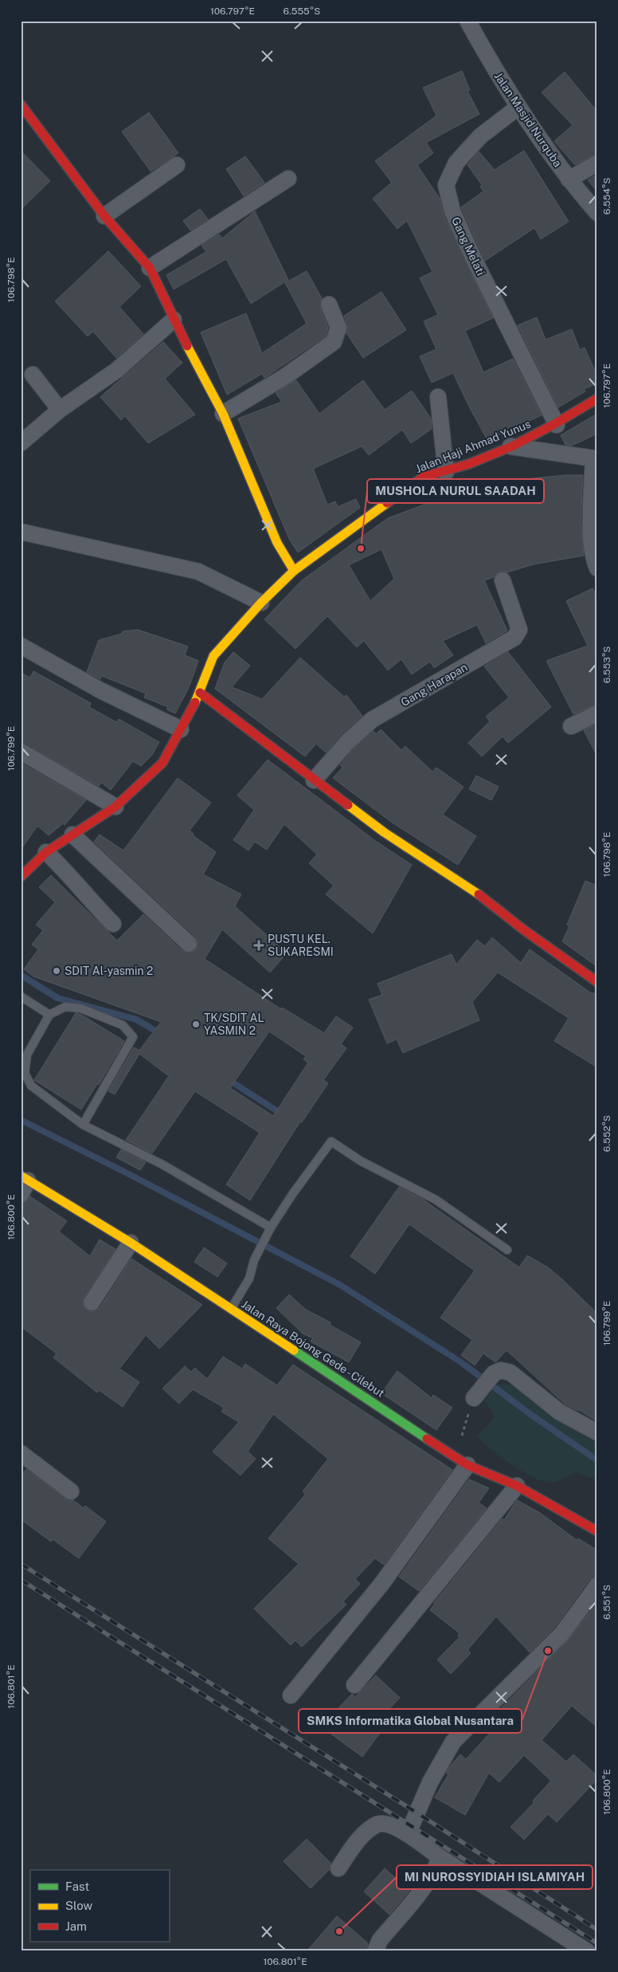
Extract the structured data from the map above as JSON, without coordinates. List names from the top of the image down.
{
  "streets": {
    "street": [
      "Jalan Masjid Nurquba",
      "Gang Melati",
      "Jalan Haji Ahmad Yunus",
      "Gang Harapan",
      "Jalan Raya Bojong Gede - Cilebut"
    ]
  },
  "crossings": [
    ["Jalan Masjid Nurquba", "Gang Melati"],
    ["Gang Melati", "Jalan Haji Ahmad Yunus"]
  ],
  "places": {
    "other": [
      "MUSHOLA NURUL SAADAH",
      "SDIT Al-yasmin 2",
      "TK/SDIT AL YASMIN 2",
      "SMKS Informatika Global Nusantara",
      "MI NUROSSYIDIAH ISLAMIYAH"
    ],
    "health": ["PUSTU KEL. SUKARESMI"]
  },
  "legend": ["Fast", "Slow", "Jam"],
  "coordinates": [
    "106.797°E",
    "6.555°S",
    "6.554°S",
    "106.798°E",
    "6.553°S",
    "106.799°E",
    "6.552°S",
    "106.800°E",
    "6.551°S",
    "106.801°E"
  ]
}
